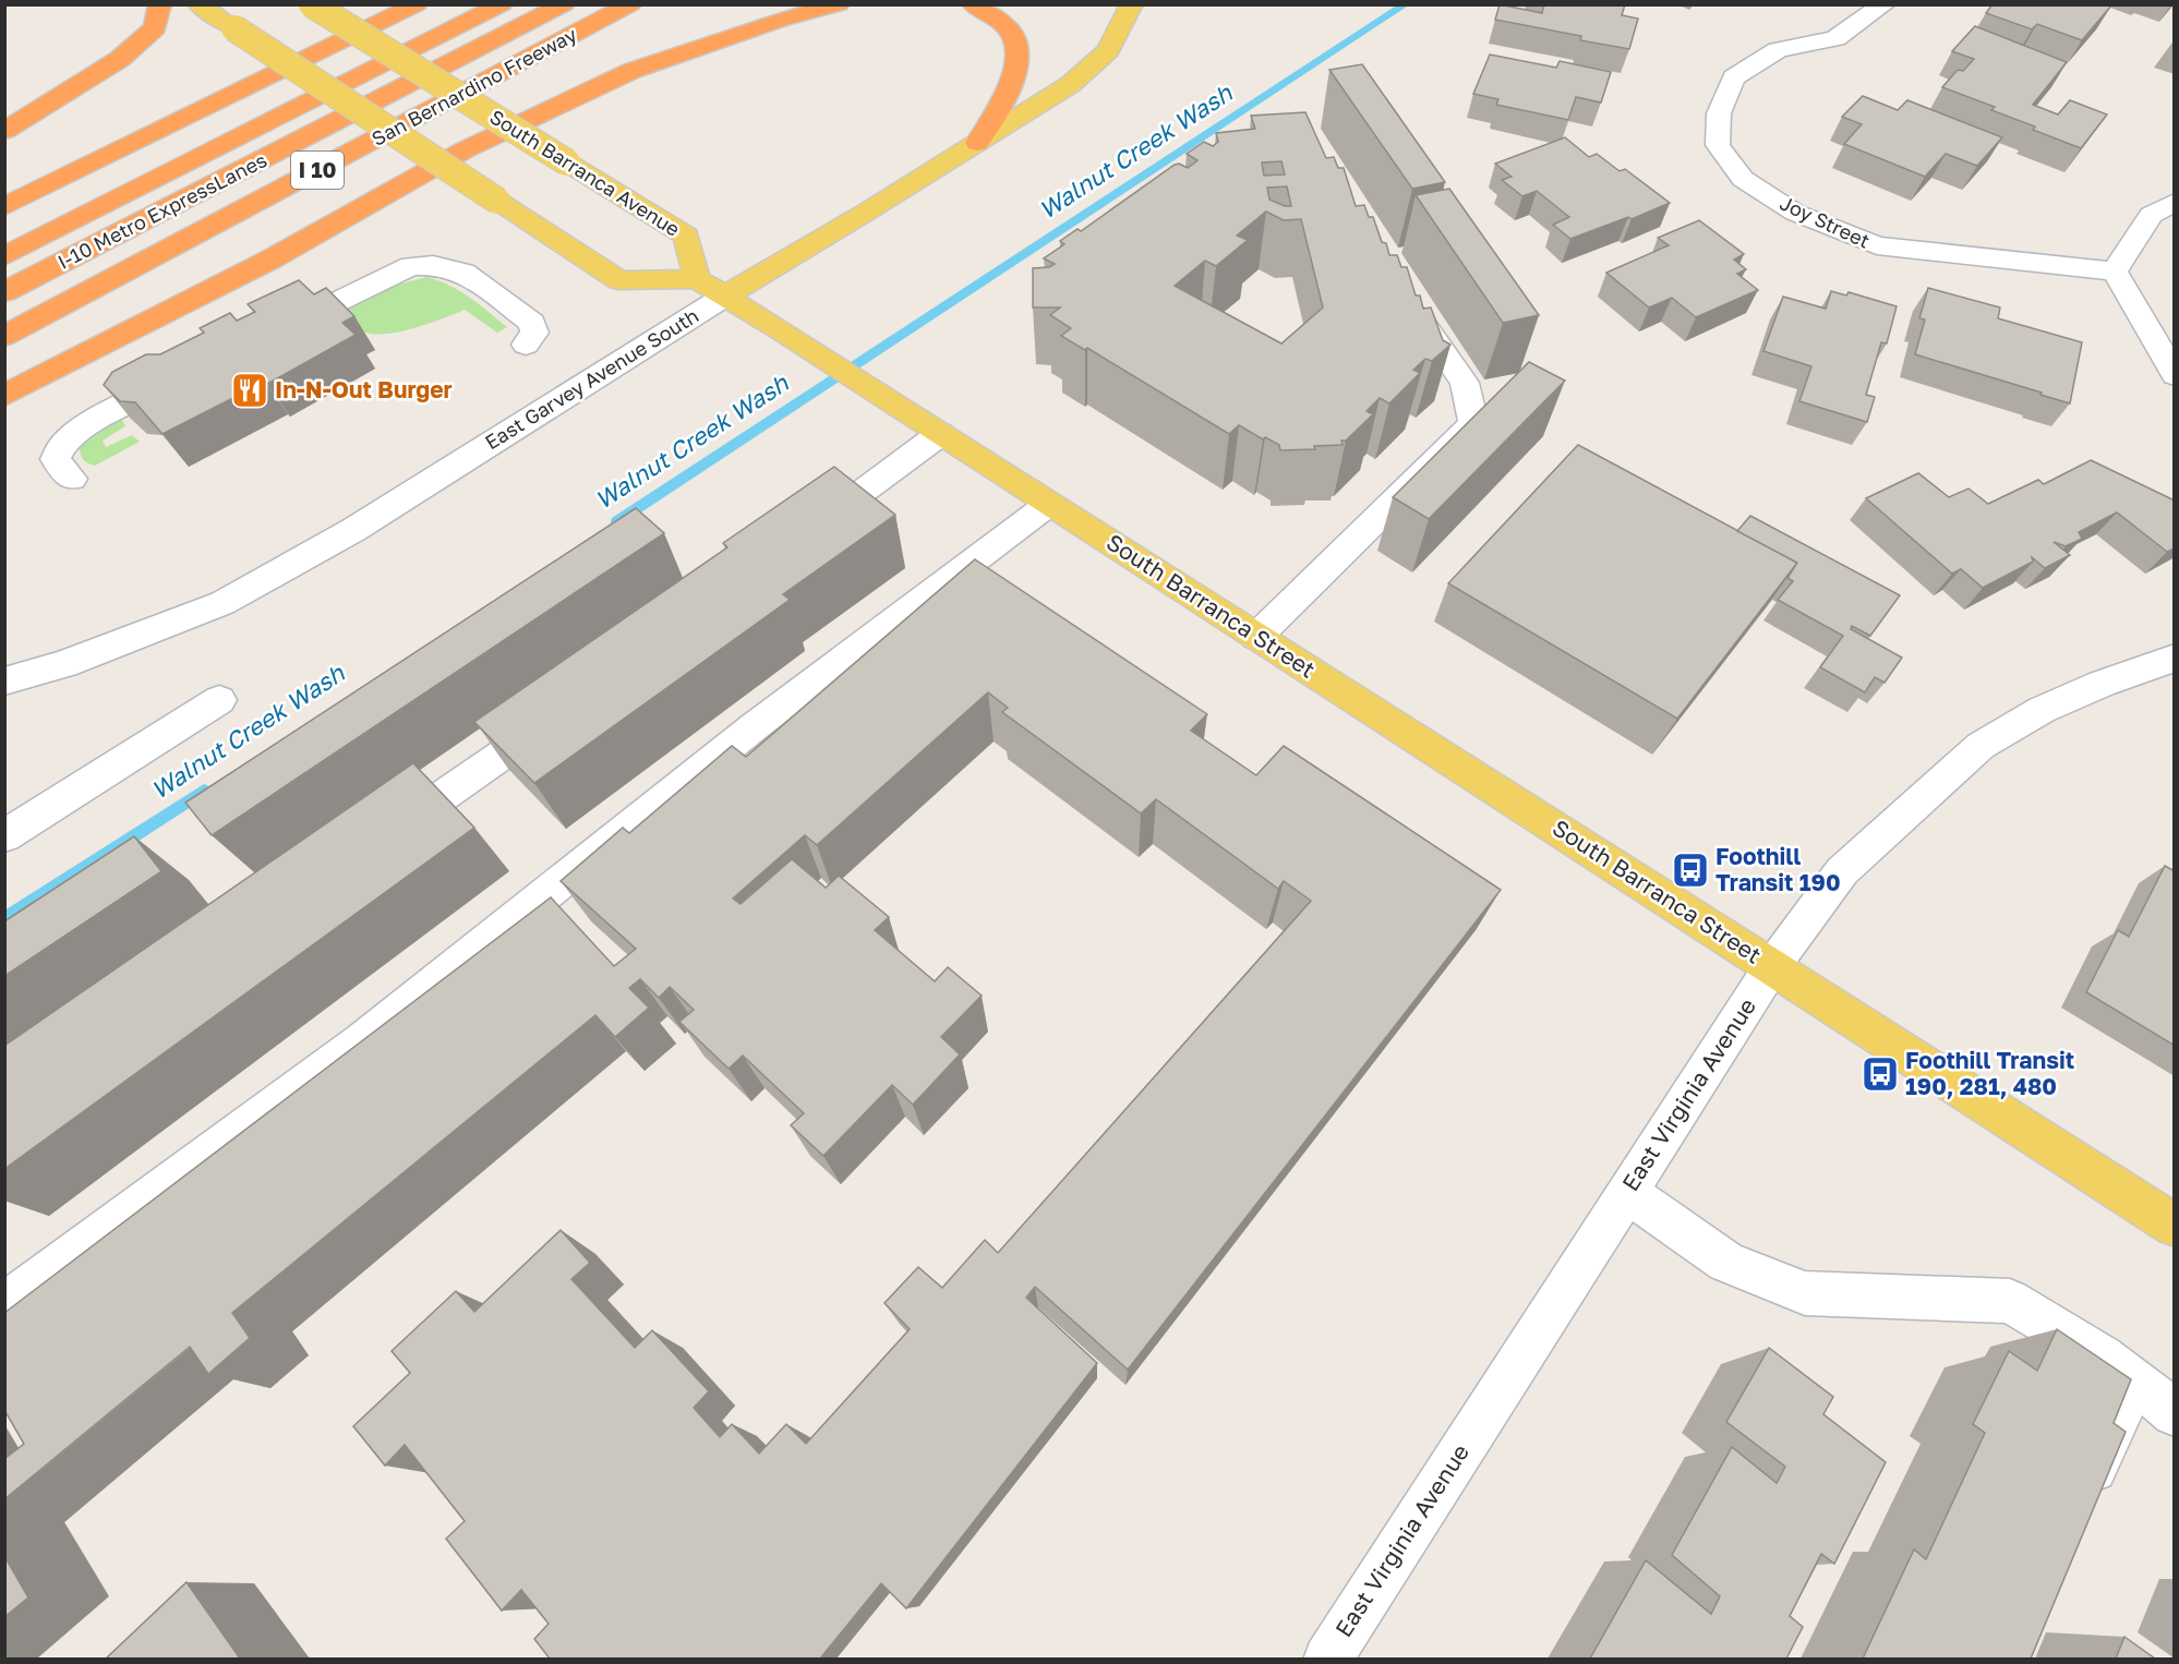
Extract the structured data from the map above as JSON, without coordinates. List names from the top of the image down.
{
  "streets": {
    "highway": ["San Bernardino Freeway", "I 10", "I-10 Metro ExpressLanes"],
    "main road": ["South Barranca Avenue", "East Garvey Avenue South", "South Barranca Street"],
    "street": ["Joy Street", "East Virginia Avenue"]
  },
  "crossings": [
    ["South Barranca Avenue", "South Barranca Street"],
    ["East Garvey Avenue South", "South Barranca Street"],
    ["South Barranca Street", "East Virginia Avenue"]
  ],
  "water": ["Walnut Creek Wash"],
  "places": {
    "restaurant": ["In-N-Out Burger"],
    "bus stop": ["Foothill Transit 190", "Foothill Transit 190, 281, 480"]
  }
}
